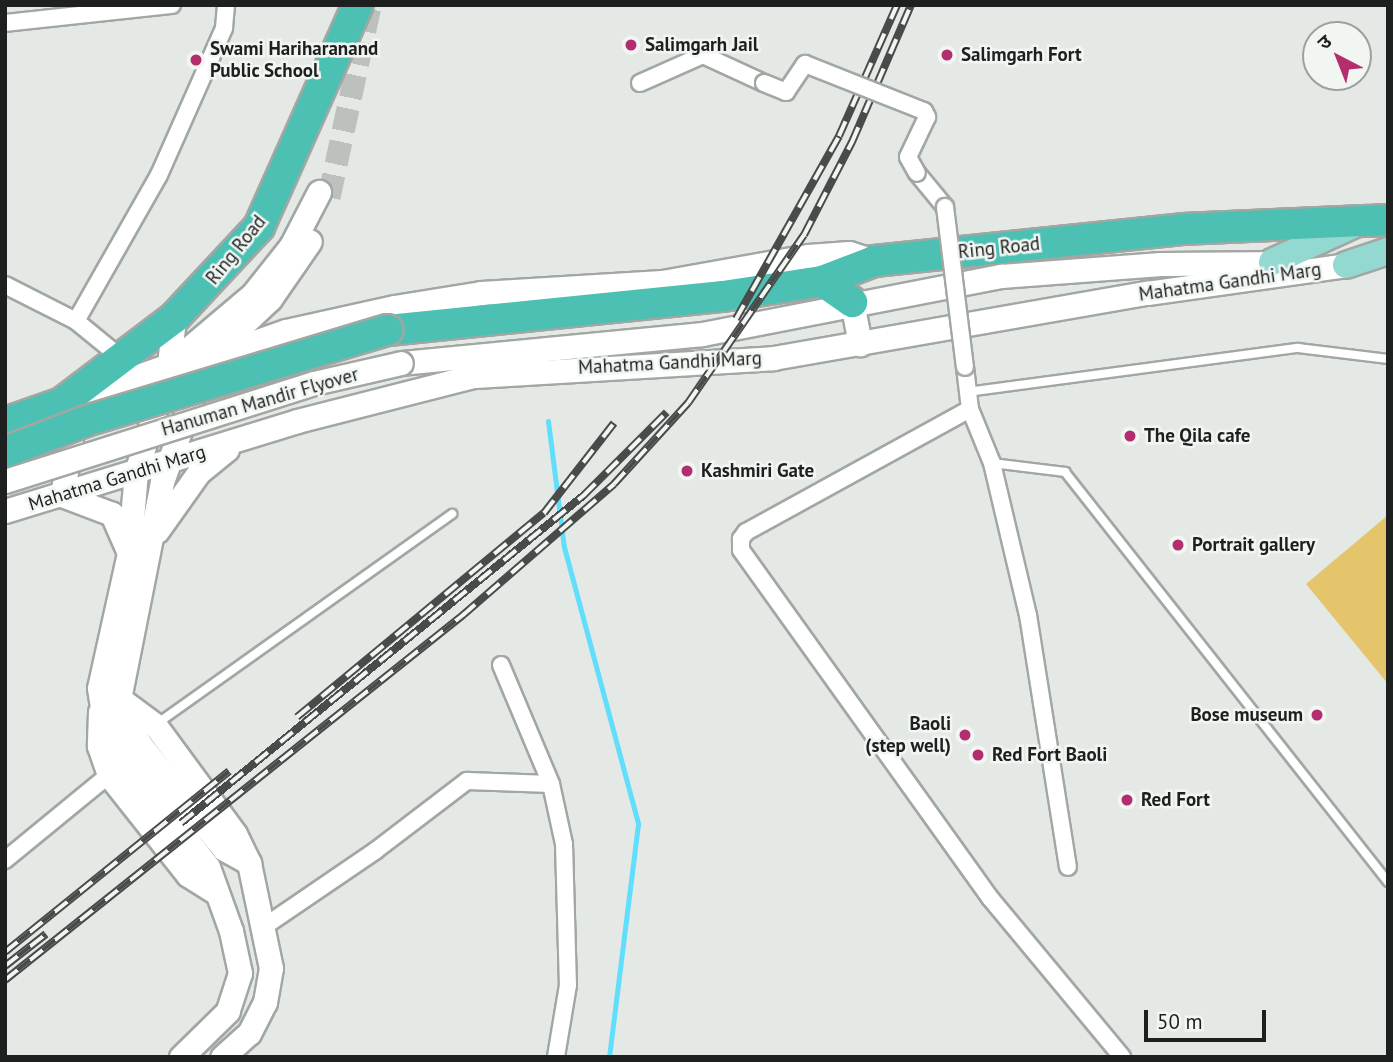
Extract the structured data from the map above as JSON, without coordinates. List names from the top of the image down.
{
  "streets": {
    "highway": ["Ring Road", "Hanuman Mandir Flyover"],
    "street": ["Mahatma Gandhi Marg"]
  },
  "crossings": [
    ["Ring Road", "Hanuman Mandir Flyover"],
    ["Mahatma Gandhi Marg", "Hanuman Mandir Flyover"]
  ],
  "places": [
    "Salimgarh Jail",
    "Salimgarh Fort",
    "Swami Hariharanand Public School",
    "The Qila cafe",
    "Kashmiri Gate",
    "Portrait gallery",
    "Bose museum",
    "Baoli (step well)",
    "Red Fort Baoli",
    "Red Fort"
  ],
  "scale_bar": "50 m",
  "north": "top left"
}
